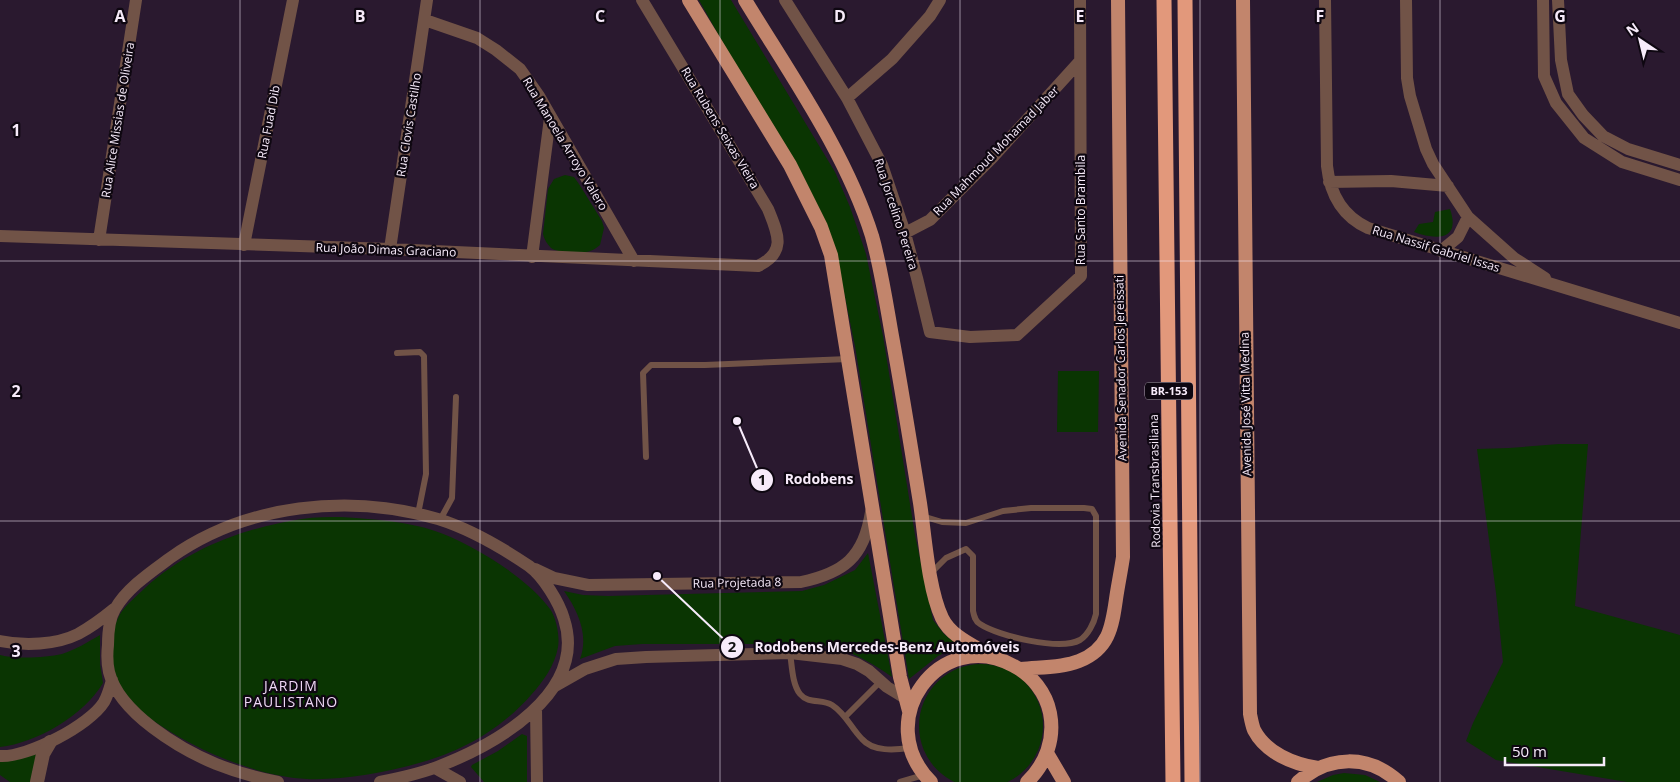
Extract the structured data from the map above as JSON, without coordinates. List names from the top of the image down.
{
  "streets": {
    "highway": ["BR-153", "Rodovia Transbrasiliana"],
    "main road": ["Avenida Senador Carlos Jereissati", "Avenida José Vitta Medina"],
    "street": [
      "Rua Alice Missias de Oliveira",
      "Rua Fuad Dib",
      "Rua Clovis Castilho",
      "Rua Rubens Seixas Vieira",
      "Rua Manoela Arroyo Valero",
      "Rua Mahmoud Mohamad Jaber",
      "Rua Santo Brambila",
      "Rua Jorcelino Pereira",
      "Rua Nassif Gabriel Issas",
      "Rua João Dimas Graciano",
      "Rua Projetada 8"
    ]
  },
  "crossings": [
    ["Rua Alice Missias de Oliveira", "Rua João Dimas Graciano"],
    ["Rua Fuad Dib", "Rua João Dimas Graciano"],
    ["Rua Clovis Castilho", "Rua Manoela Arroyo Valero"],
    ["Rua Clovis Castilho", "Rua João Dimas Graciano"],
    ["Rua Rubens Seixas Vieira", "Rua João Dimas Graciano"],
    ["Rua Manoela Arroyo Valero", "Rua João Dimas Graciano"],
    ["Rua Mahmoud Mohamad Jaber", "Rua Santo Brambila"],
    ["Rua Mahmoud Mohamad Jaber", "Rua Jorcelino Pereira"],
    ["Rua Santo Brambila", "Rua Jorcelino Pereira"]
  ],
  "districts": ["JARDIM PAULISTANO"],
  "places": ["Rodobens", "Rodobens Mercedes-Benz Automóveis"],
  "scale_bar": "50 m",
  "north": "top left",
  "grid": {
    "columns": [
      "A",
      "B",
      "C",
      "D",
      "E",
      "F",
      "G"
    ],
    "rows": ["1", "2", "3"]
  }
}
